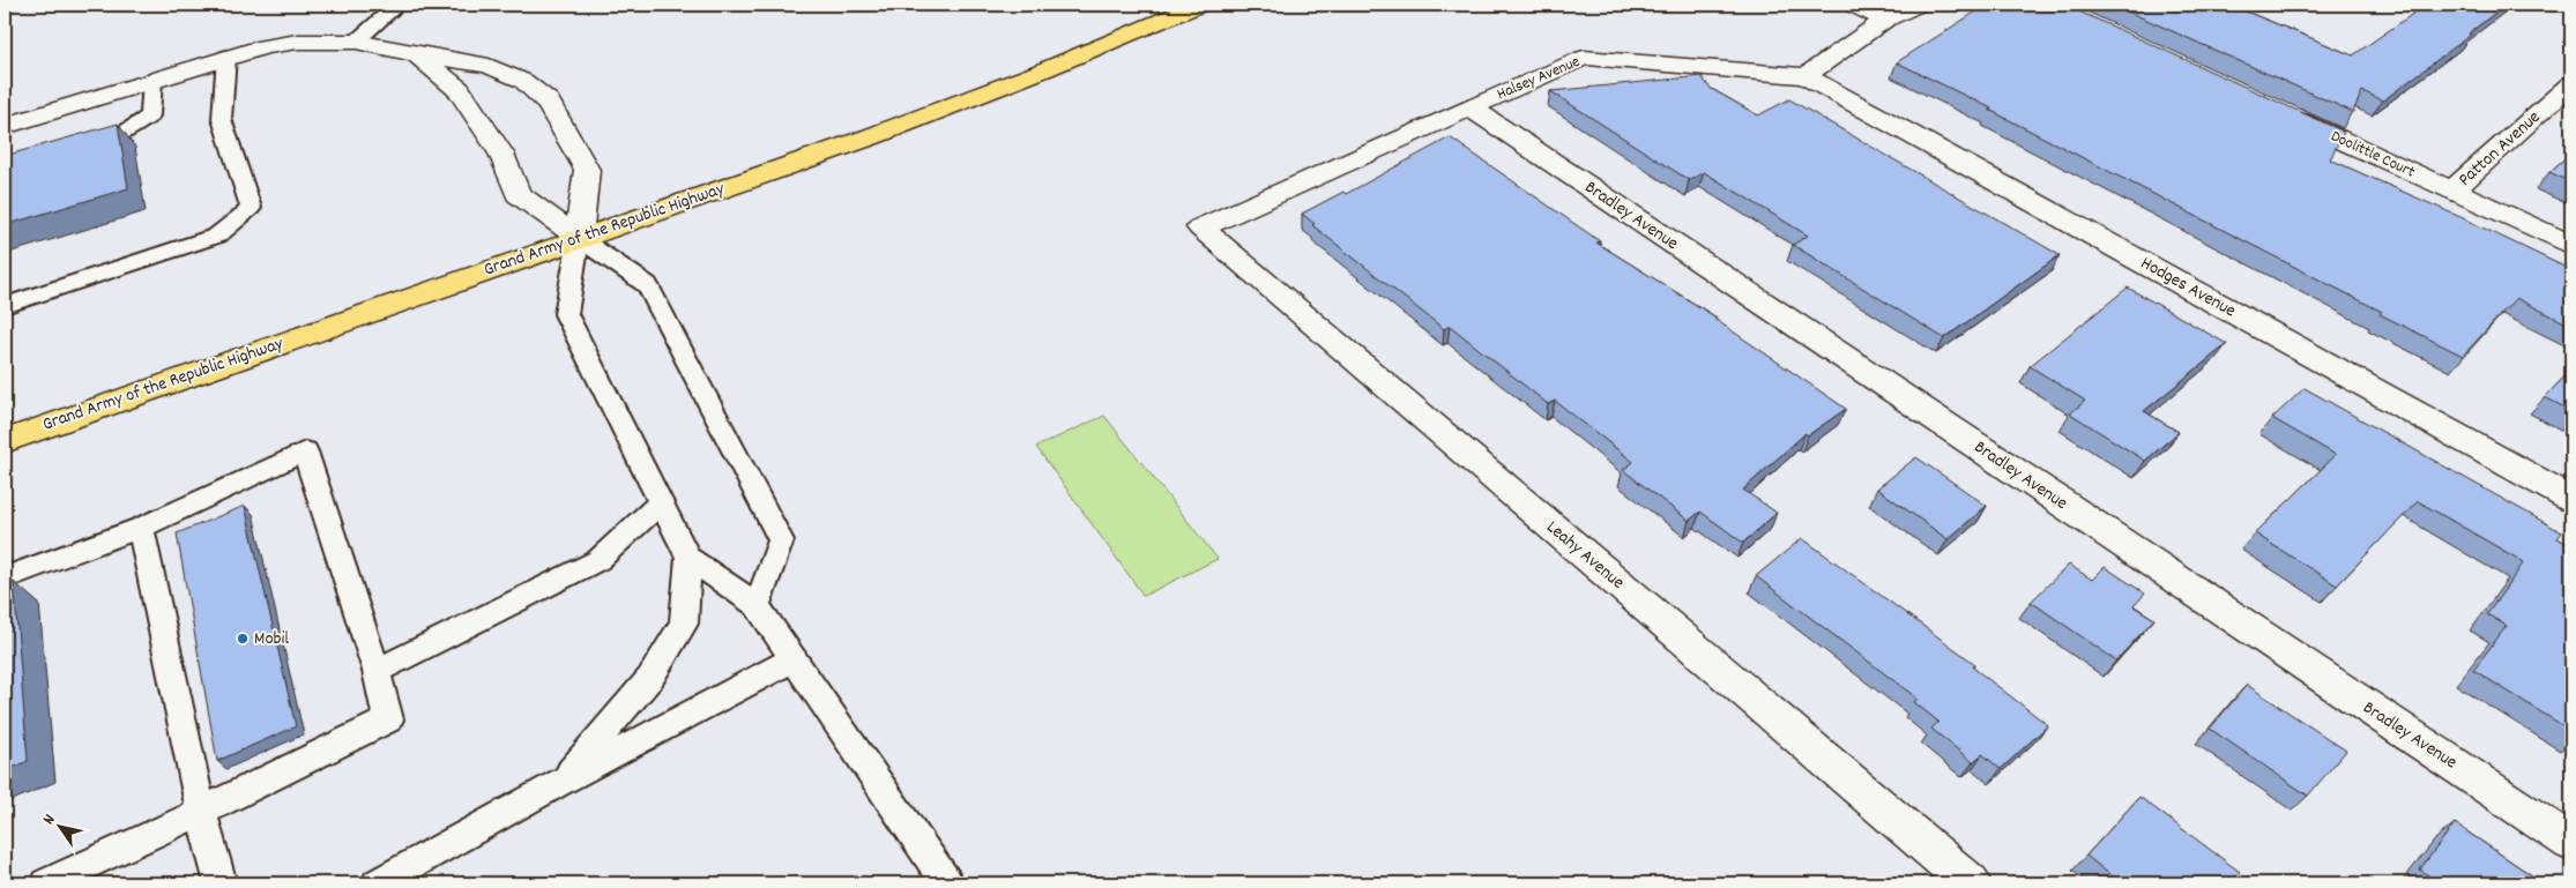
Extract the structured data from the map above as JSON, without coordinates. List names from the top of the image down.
{
  "streets": {
    "main road": ["Grand Army of the Republic Highway"],
    "street": [
      "Halsey Avenue",
      "Patton Avenue",
      "Doolittle Court",
      "Bradley Avenue",
      "Hodges Avenue",
      "Leahy Avenue"
    ]
  },
  "crossings": [
    ["Halsey Avenue", "Bradley Avenue"],
    ["Halsey Avenue", "Hodges Avenue"],
    ["Halsey Avenue", "Leahy Avenue"],
    ["Patton Avenue", "Doolittle Court"]
  ],
  "places": ["Mobil"],
  "north": "top left"
}
